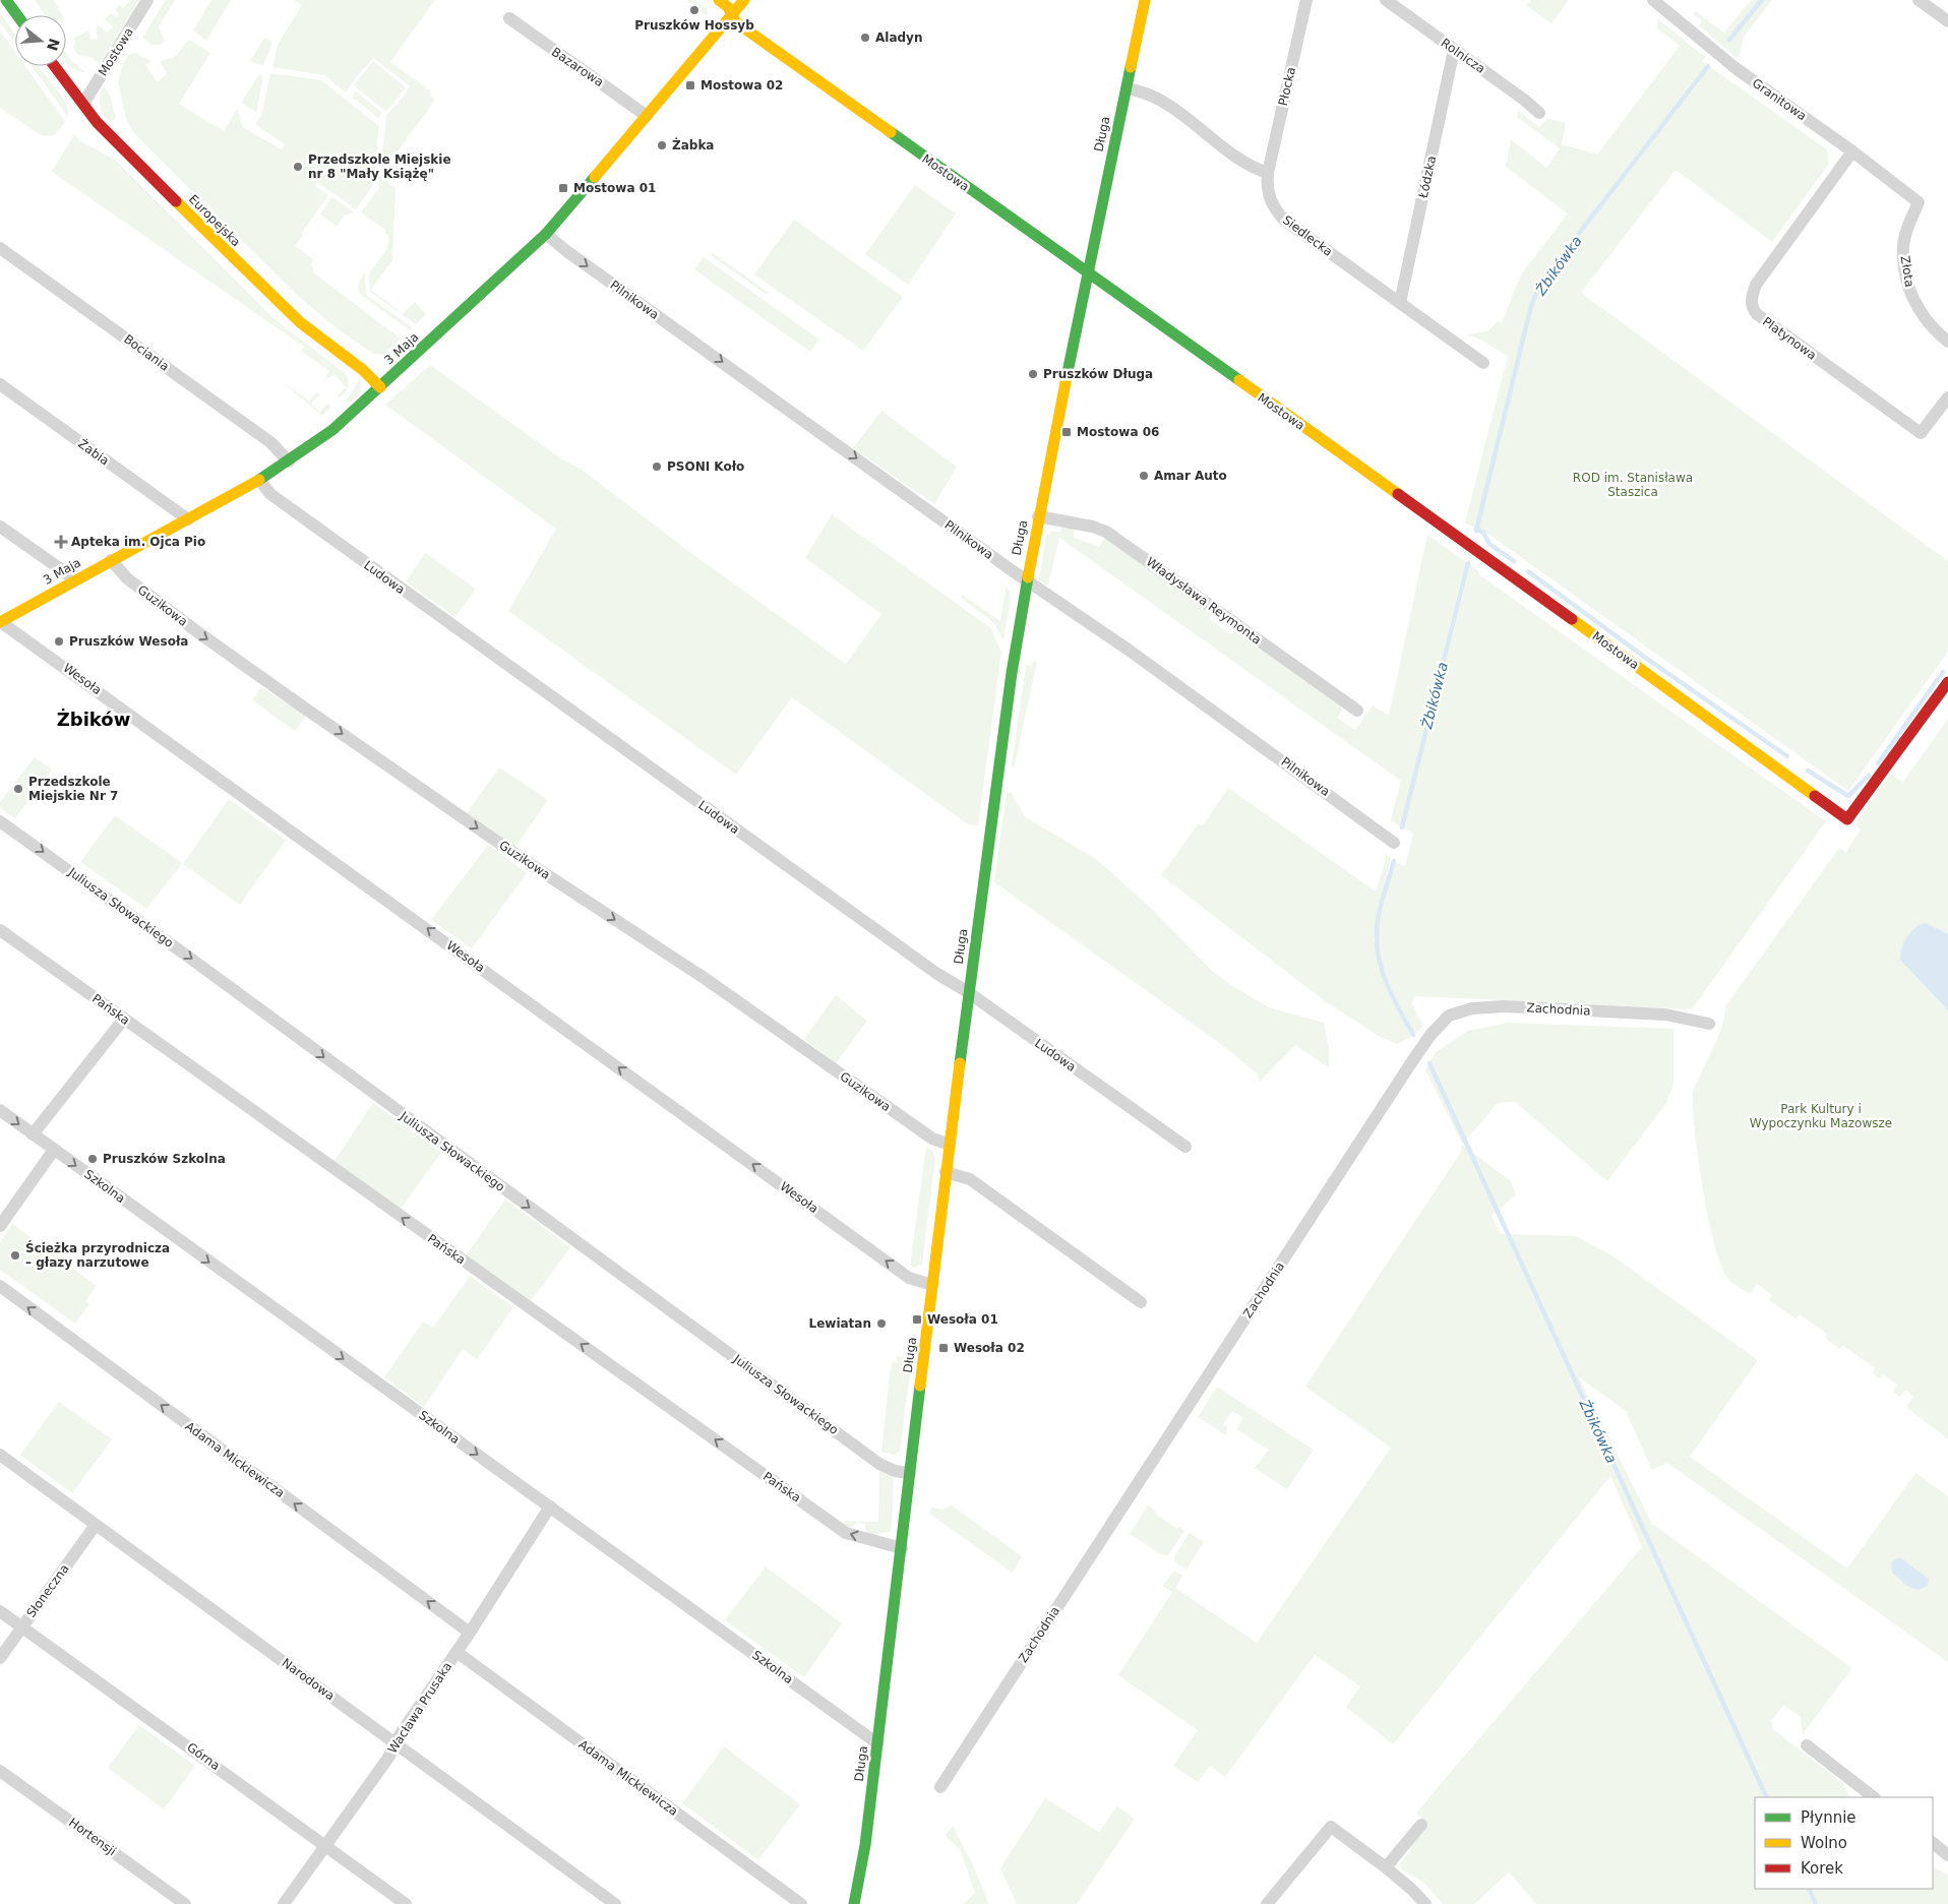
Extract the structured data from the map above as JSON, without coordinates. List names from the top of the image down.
{
  "streets": {
    "street": [
      "Mostowa",
      "Rolnicza",
      "Bazarowa",
      "Płocka",
      "Granitowa",
      "Długa",
      "Łódzka",
      "Europejska",
      "Siedlecka",
      "Złota",
      "Pilnikowa",
      "Platynowa",
      "3 Maja",
      "Bociania",
      "Żabia",
      "Ludowa",
      "Władysława Reymonta",
      "Guzikowa",
      "Wesoła",
      "Juliusza Słowackiego",
      "Pańska",
      "Zachodnia",
      "Szkolna",
      "Adama Mickiewicza",
      "Słoneczna",
      "Narodowa",
      "Wacława Prusaka",
      "Górna",
      "Hortensji"
    ]
  },
  "crossings": [
    ["Mostowa", "Długa"],
    ["Mostowa", "Europejska"],
    ["Mostowa", "3 Maja"],
    ["Rolnicza", "Łódzka"],
    ["Bazarowa", "3 Maja"],
    ["Płocka", "Siedlecka"],
    ["Granitowa", "Złota"],
    ["Granitowa", "Platynowa"],
    ["Długa", "Pilnikowa"],
    ["Długa", "Ludowa"],
    ["Długa", "Władysława Reymonta"],
    ["Długa", "Guzikowa"],
    ["Długa", "Wesoła"],
    ["Długa", "Juliusza Słowackiego"],
    ["Długa", "Pańska"],
    ["Długa", "Szkolna"],
    ["Łódzka", "Siedlecka"],
    ["Europejska", "3 Maja"],
    ["Pilnikowa", "3 Maja"],
    ["3 Maja", "Bociania"],
    ["3 Maja", "Żabia"],
    ["3 Maja", "Ludowa"],
    ["3 Maja", "Guzikowa"],
    ["3 Maja", "Wesoła"],
    ["Szkolna", "Wacława Prusaka"],
    ["Adama Mickiewicza", "Wacława Prusaka"],
    ["Słoneczna", "Narodowa"],
    ["Słoneczna", "Górna"],
    ["Narodowa", "Wacława Prusaka"],
    ["Wacława Prusaka", "Górna"]
  ],
  "one_way": [
    "Pilnikowa",
    "Guzikowa",
    "Wesoła",
    "Juliusza Słowackiego",
    "Pańska",
    "Szkolna",
    "Adama Mickiewicza"
  ],
  "districts": ["Żbików"],
  "water": ["Żbikówka"],
  "parks": ["ROD im. Stanisława Staszica", "Park Kultury i Wypoczynku Mazowsze"],
  "places": {
    "other": [
      "Pruszków Hossyb",
      "Aladyn",
      "Żabka",
      "Przedszkole Miejskie nr 8 \"Mały Książę\"",
      "Pruszków Długa",
      "PSONI Koło",
      "Amar Auto",
      "Pruszków Wesoła",
      "Przedszkole Miejskie Nr 7",
      "Pruszków Szkolna",
      "Ścieżka przyrodnicza – głazy narzutowe",
      "Lewiatan"
    ],
    "transit": [
      "Mostowa 02",
      "Mostowa 01",
      "Mostowa 06",
      "Wesoła 01",
      "Wesoła 02"
    ],
    "health": ["Apteka im. Ojca Pio"]
  },
  "legend": ["Płynnie", "Wolno", "Korek"],
  "north": "right"
}
